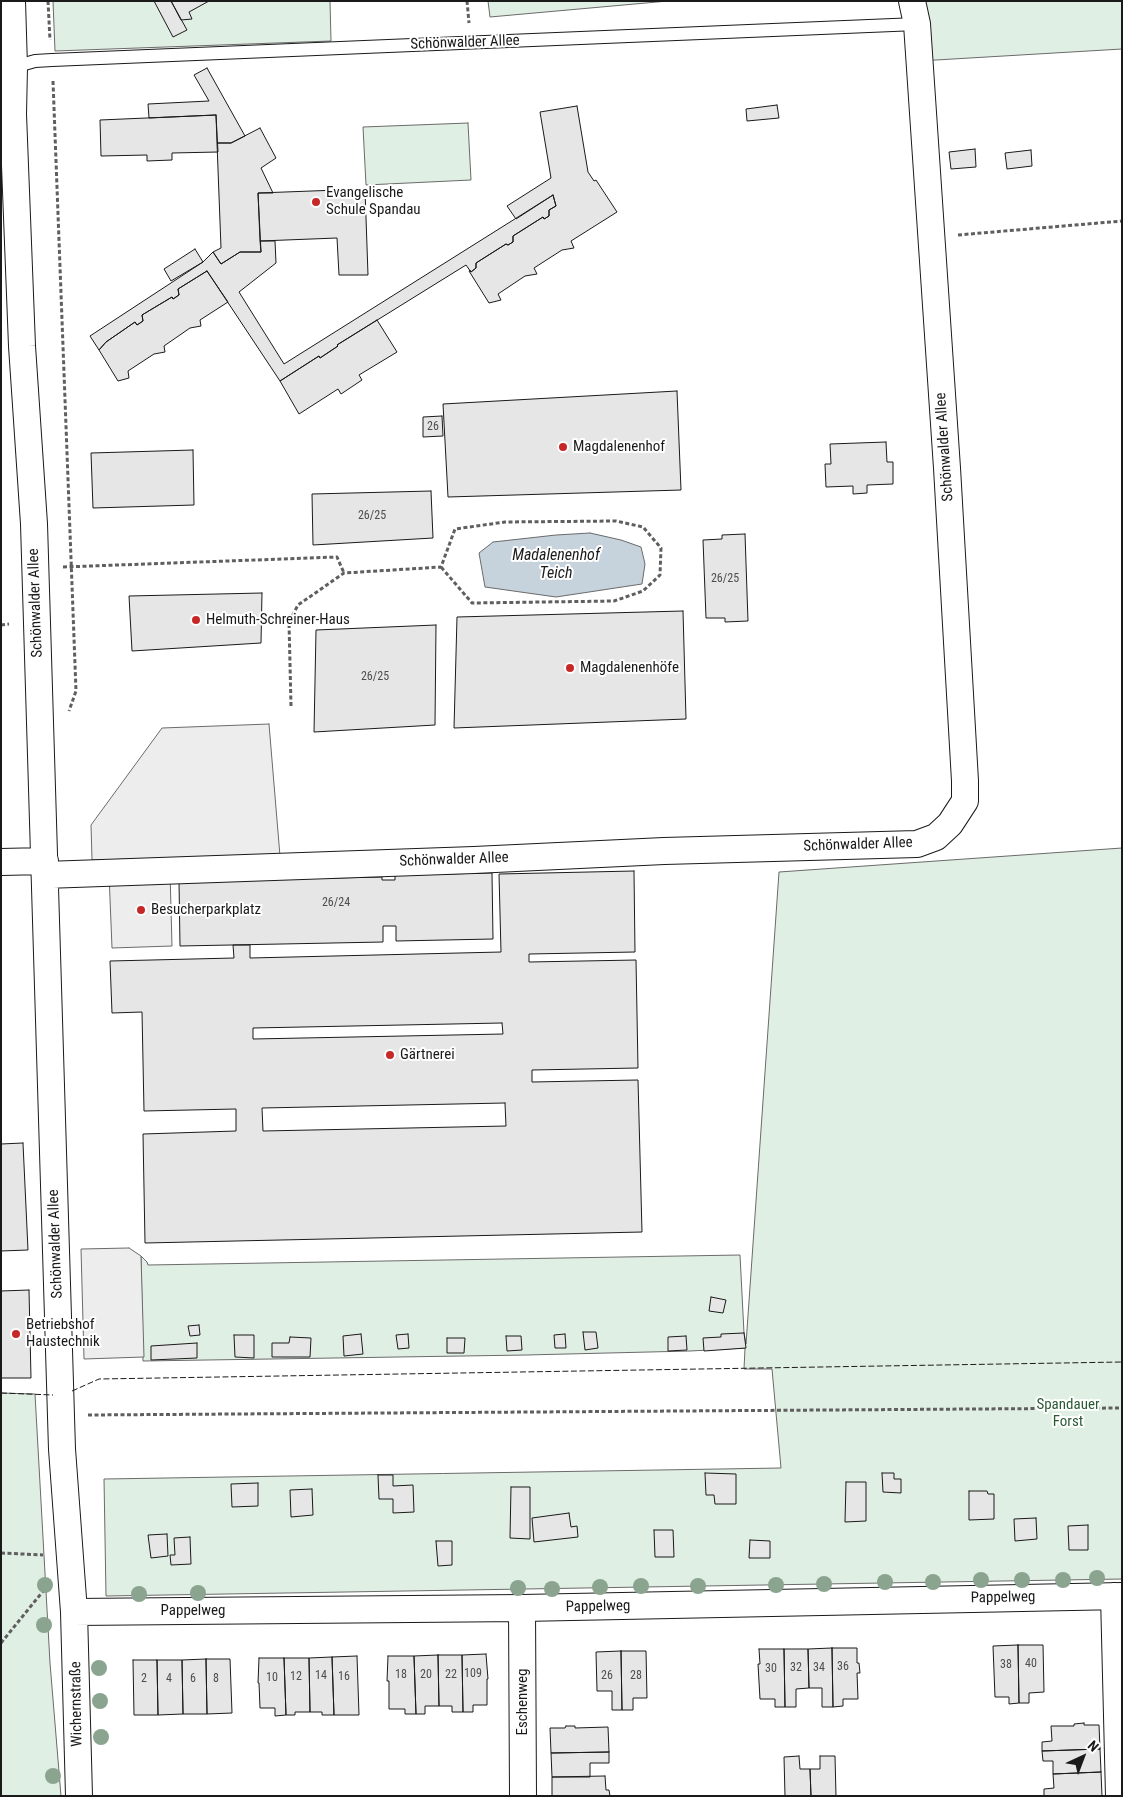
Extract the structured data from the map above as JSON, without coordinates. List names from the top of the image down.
{
  "streets": {
    "street": [
      "Schönwalder Allee",
      "Pappelweg",
      "Eschenweg",
      "Wichernstraße"
    ]
  },
  "crossings": [
    ["Schönwalder Allee", "Pappelweg"],
    ["Schönwalder Allee", "Wichernstraße"],
    ["Pappelweg", "Eschenweg"],
    ["Pappelweg", "Wichernstraße"]
  ],
  "water": ["Madalenenhof Teich"],
  "parks": ["Spandauer Forst"],
  "places": [
    "Evangelische Schule Spandau",
    "Magdalenenhof",
    "Helmuth-Schreiner-Haus",
    "Magdalenenhöfe",
    "Besucherparkplatz",
    "Gärtnerei",
    "Betriebshof Haustechnik"
  ],
  "house_numbers": [
    "26",
    "26/25",
    "26/25",
    "26/25",
    "26/24",
    "40",
    "38",
    "36",
    "32",
    "34",
    "30",
    "109",
    "18",
    "20",
    "22",
    "14",
    "26",
    "28",
    "12",
    "16",
    "10",
    "2",
    "4",
    "6",
    "8"
  ],
  "north": "top right"
}
